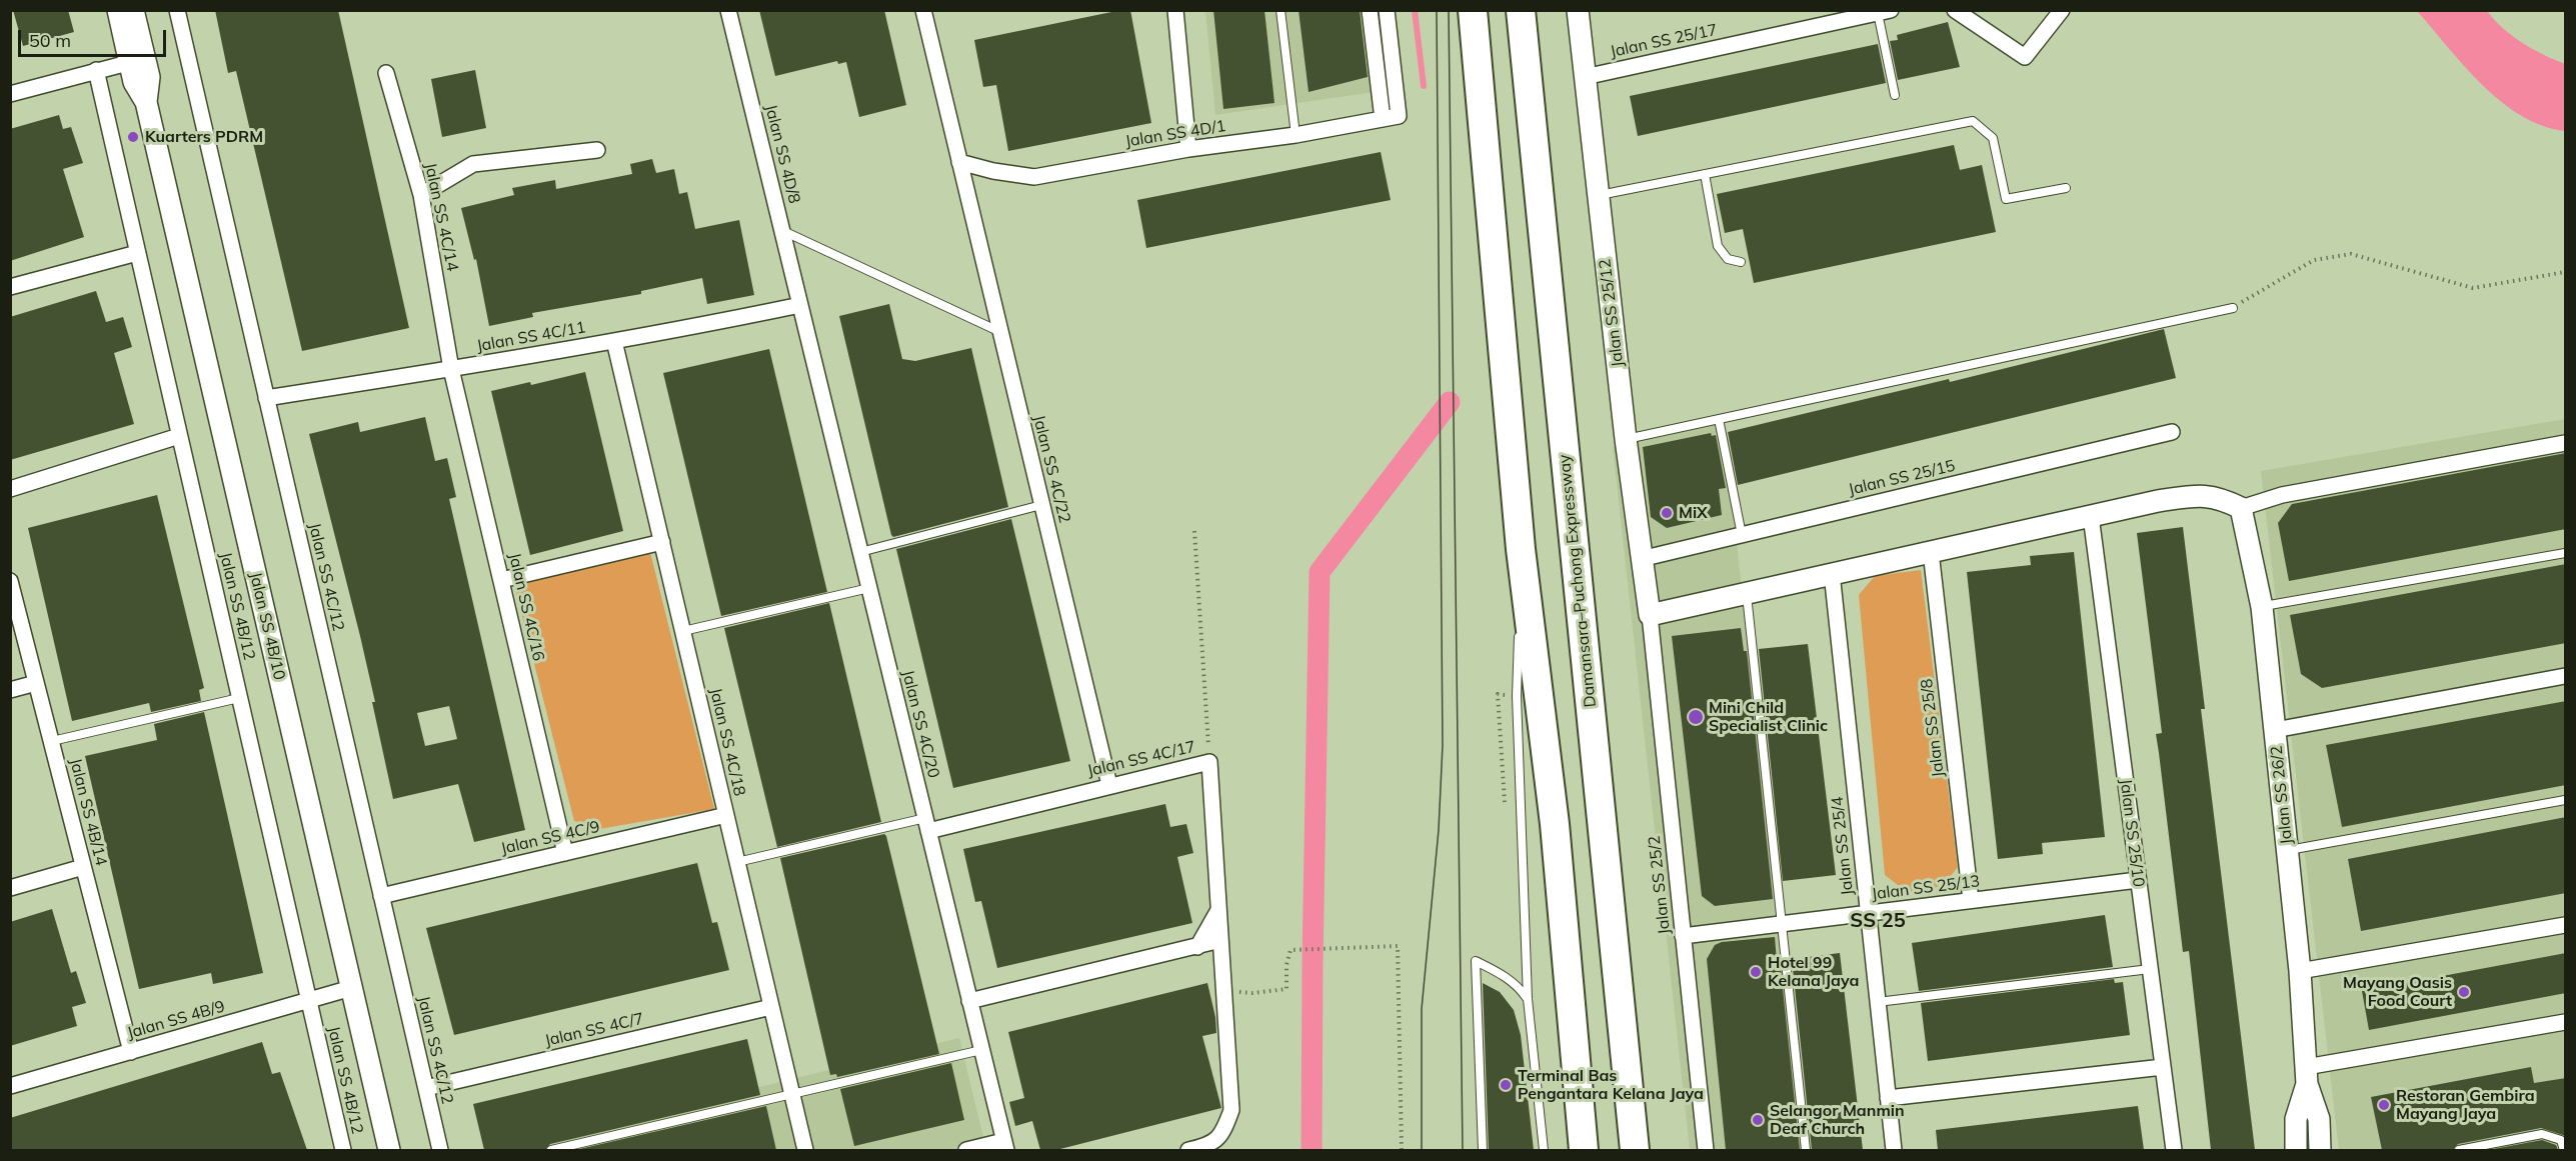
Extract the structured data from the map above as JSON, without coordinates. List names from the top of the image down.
{
  "streets": {
    "highway": ["Damansara–Puchong Expressway"],
    "street": [
      "Jalan SS 25/17",
      "Jalan SS 4D/1",
      "Jalan SS 4D/8",
      "Jalan SS 4C/14",
      "Jalan SS 25/12",
      "Jalan SS 4C/11",
      "Jalan SS 4C/22",
      "Jalan SS 25/15",
      "Jalan SS 4C/12",
      "Jalan SS 4B/12",
      "Jalan SS 4C/16",
      "Jalan SS 4B/10",
      "Jalan SS 4C/20",
      "Jalan SS 25/8",
      "Jalan SS 4C/18",
      "Jalan SS 4C/17",
      "Jalan SS 26/2",
      "Jalan SS 4B/14",
      "Jalan SS 25/10",
      "Jalan SS 4C/9",
      "Jalan SS 25/4",
      "Jalan SS 25/2",
      "Jalan SS 25/13",
      "Jalan SS 4B/9",
      "Jalan SS 4C/7"
    ]
  },
  "crossings": [
    ["Jalan SS 25/17", "Jalan SS 25/12"],
    ["Jalan SS 4D/1", "Jalan SS 4C/22"],
    ["Jalan SS 4D/8", "Jalan SS 4C/11"],
    ["Jalan SS 4D/8", "Jalan SS 4C/20"],
    ["Jalan SS 4C/14", "Jalan SS 4C/11"],
    ["Jalan SS 4C/14", "Jalan SS 4C/16"],
    ["Jalan SS 25/12", "Jalan SS 25/15"],
    ["Jalan SS 25/12", "Jalan SS 25/2"],
    ["Jalan SS 4C/11", "Jalan SS 4C/12"],
    ["Jalan SS 4C/11", "Jalan SS 4C/16"],
    ["Jalan SS 4C/11", "Jalan SS 4C/20"],
    ["Jalan SS 4C/11", "Jalan SS 4C/18"],
    ["Jalan SS 4C/22", "Jalan SS 4C/17"],
    ["Jalan SS 4C/12", "Jalan SS 4C/9"],
    ["Jalan SS 4C/12", "Jalan SS 4C/7"],
    ["Jalan SS 4B/12", "Jalan SS 4B/9"],
    ["Jalan SS 4C/16", "Jalan SS 4C/9"],
    ["Jalan SS 4B/10", "Jalan SS 4B/9"],
    ["Jalan SS 4C/20", "Jalan SS 4C/17"],
    ["Jalan SS 25/8", "Jalan SS 25/13"],
    ["Jalan SS 4C/18", "Jalan SS 4C/9"],
    ["Jalan SS 4C/18", "Jalan SS 4C/7"],
    ["Jalan SS 4B/14", "Jalan SS 4B/9"],
    ["Jalan SS 25/10", "Jalan SS 25/13"],
    ["Jalan SS 25/4", "Jalan SS 25/13"],
    ["Jalan SS 25/2", "Jalan SS 25/13"]
  ],
  "districts": ["SS 25"],
  "places": [
    "Kuarters PDRM",
    "MiX",
    "Mini Child Specialist Clinic",
    "Hotel 99 Kelana Jaya",
    "Mayang Oasis Food Court",
    "Terminal Bas Pengantara Kelana Jaya",
    "Restoran Gembira Mayang Jaya",
    "Selangor Manmin Deaf Church"
  ],
  "scale_bar": "50 m"
}
